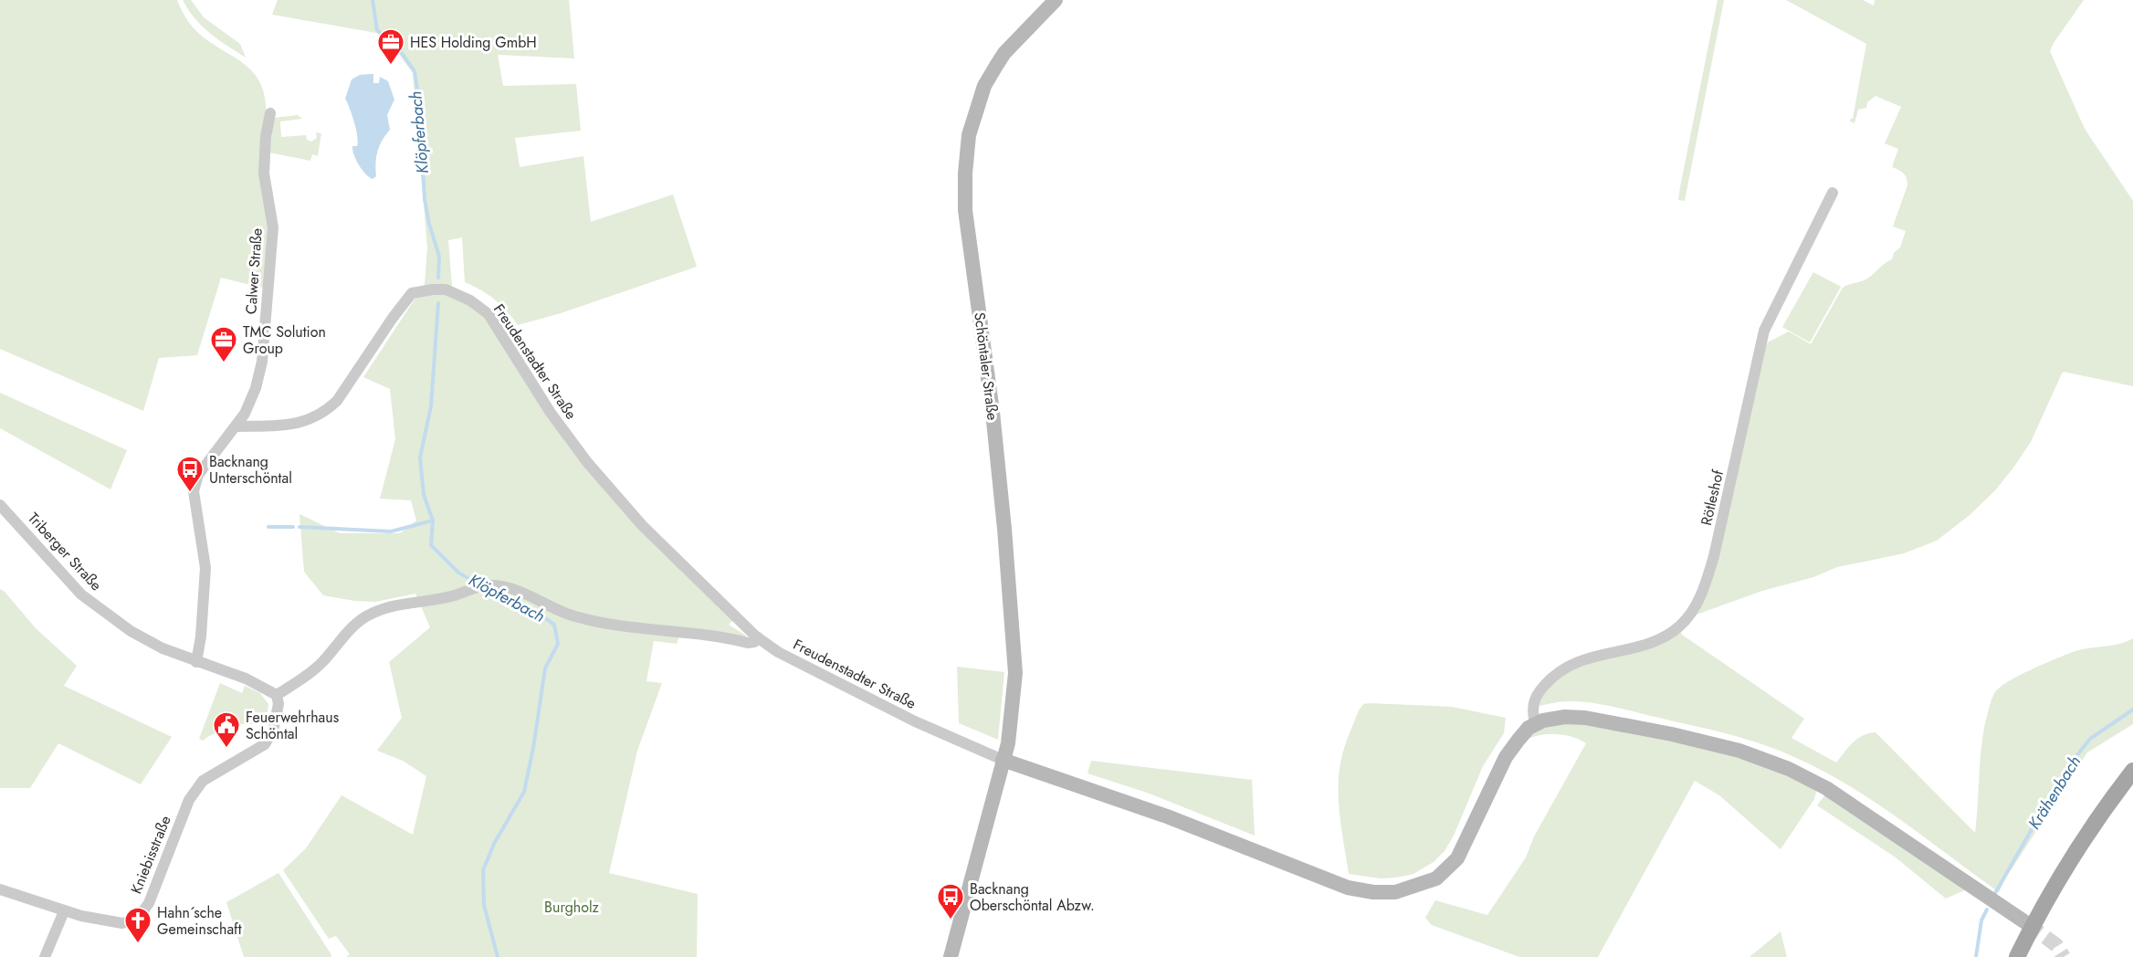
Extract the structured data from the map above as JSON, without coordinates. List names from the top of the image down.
{
  "streets": {
    "street": [
      "Calwer Straße",
      "Freudenstadter Straße",
      "Schöntaler Straße",
      "Rötleshof",
      "Triberger Straße",
      "Kniebisstraße"
    ]
  },
  "crossings": [
    ["Calwer Straße", "Freudenstadter Straße"],
    ["Freudenstadter Straße", "Schöntaler Straße"]
  ],
  "water": ["Klöpferbach", "Krähenbach"],
  "parks": ["Burgholz"],
  "places": {
    "office": ["HES Holding GmbH", "TMC Solution Group"],
    "bus stop": ["Backnang Unterschöntal", "Backnang Oberschöntal Abzw."],
    "public building": ["Feuerwehrhaus Schöntal"],
    "church": ["Hahn´sche Gemeinschaft"]
  }
}
